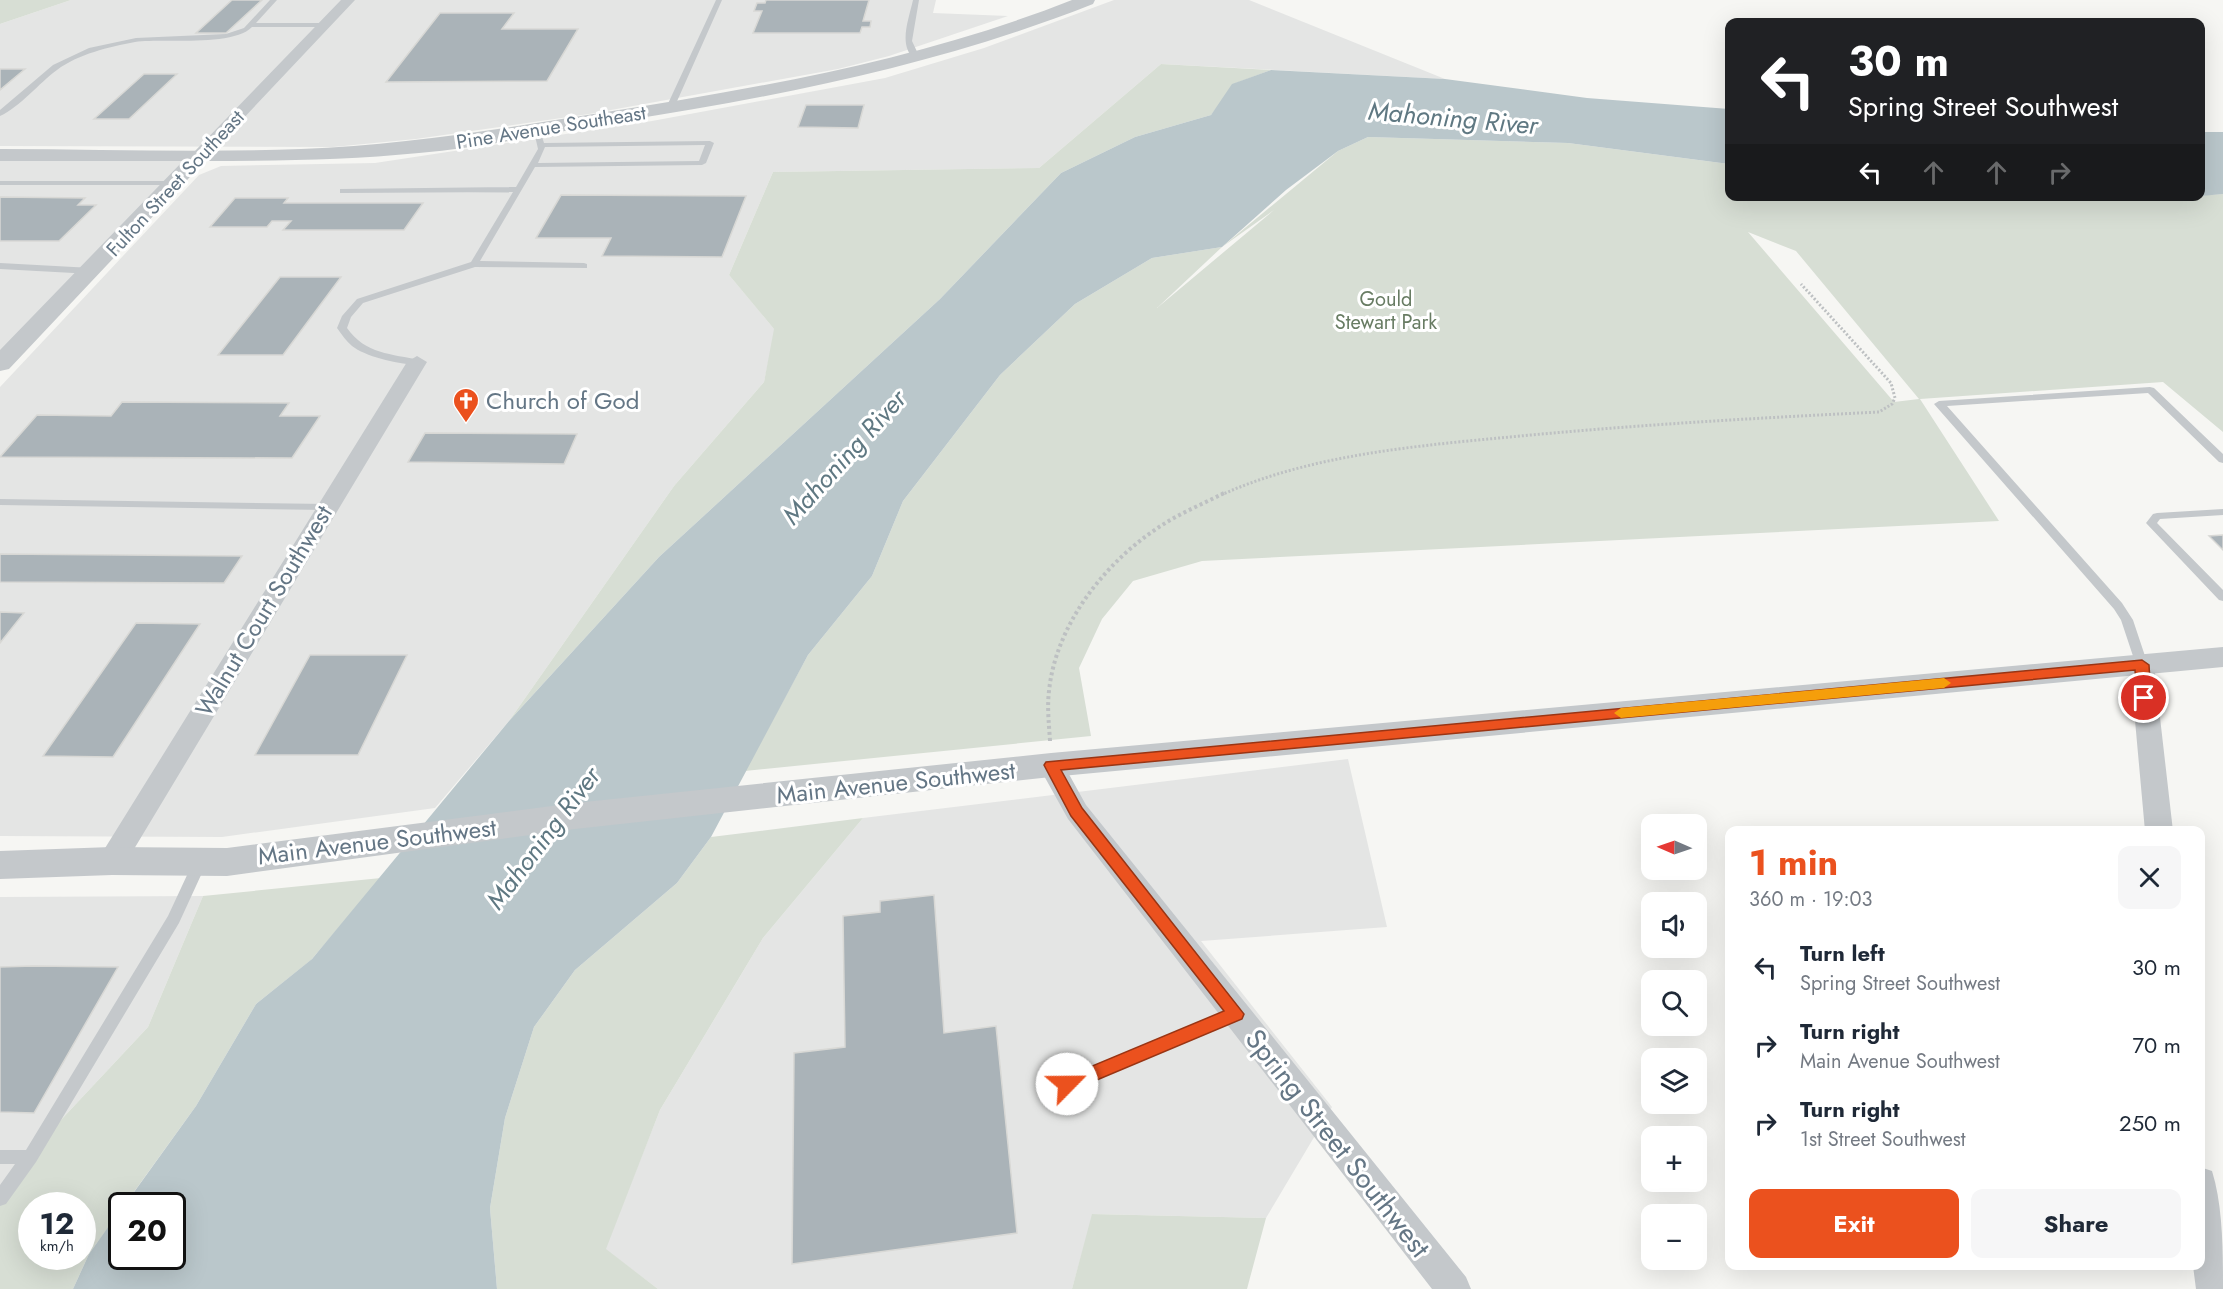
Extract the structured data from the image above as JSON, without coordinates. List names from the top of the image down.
{
  "streets": {
    "street": [
      "Pine Avenue Southeast",
      "Fulton Street Southeast",
      "Walnut Court Southwest",
      "Main Avenue Southwest",
      "Spring Street Southwest"
    ]
  },
  "crossings": [
    ["Pine Avenue Southeast", "Fulton Street Southeast"],
    ["Walnut Court Southwest", "Main Avenue Southwest"],
    ["Main Avenue Southwest", "Spring Street Southwest"]
  ],
  "water": ["Mahoning River"],
  "parks": ["Gould Stewart Park"],
  "places": {
    "church": ["Church of God"]
  },
  "north": "left",
  "page": {
    "turn": ["30 m", "Spring Street Southwest"],
    "map_buttons": ["+", "−"],
    "heading": ["1 min", "360 m · 19:03"],
    "list": [
      {
        "name": "Turn left",
        "note": "Spring Street Southwest",
        "value": "30 m"
      },
      {
        "name": "Turn right",
        "note": "Main Avenue Southwest",
        "value": "70 m"
      },
      {
        "name": "Turn right",
        "note": "1st Street Southwest",
        "value": "250 m"
      }
    ],
    "buttons": ["Exit", "Share"],
    "speed": "12 km/h",
    "limit": "20"
  }
}
